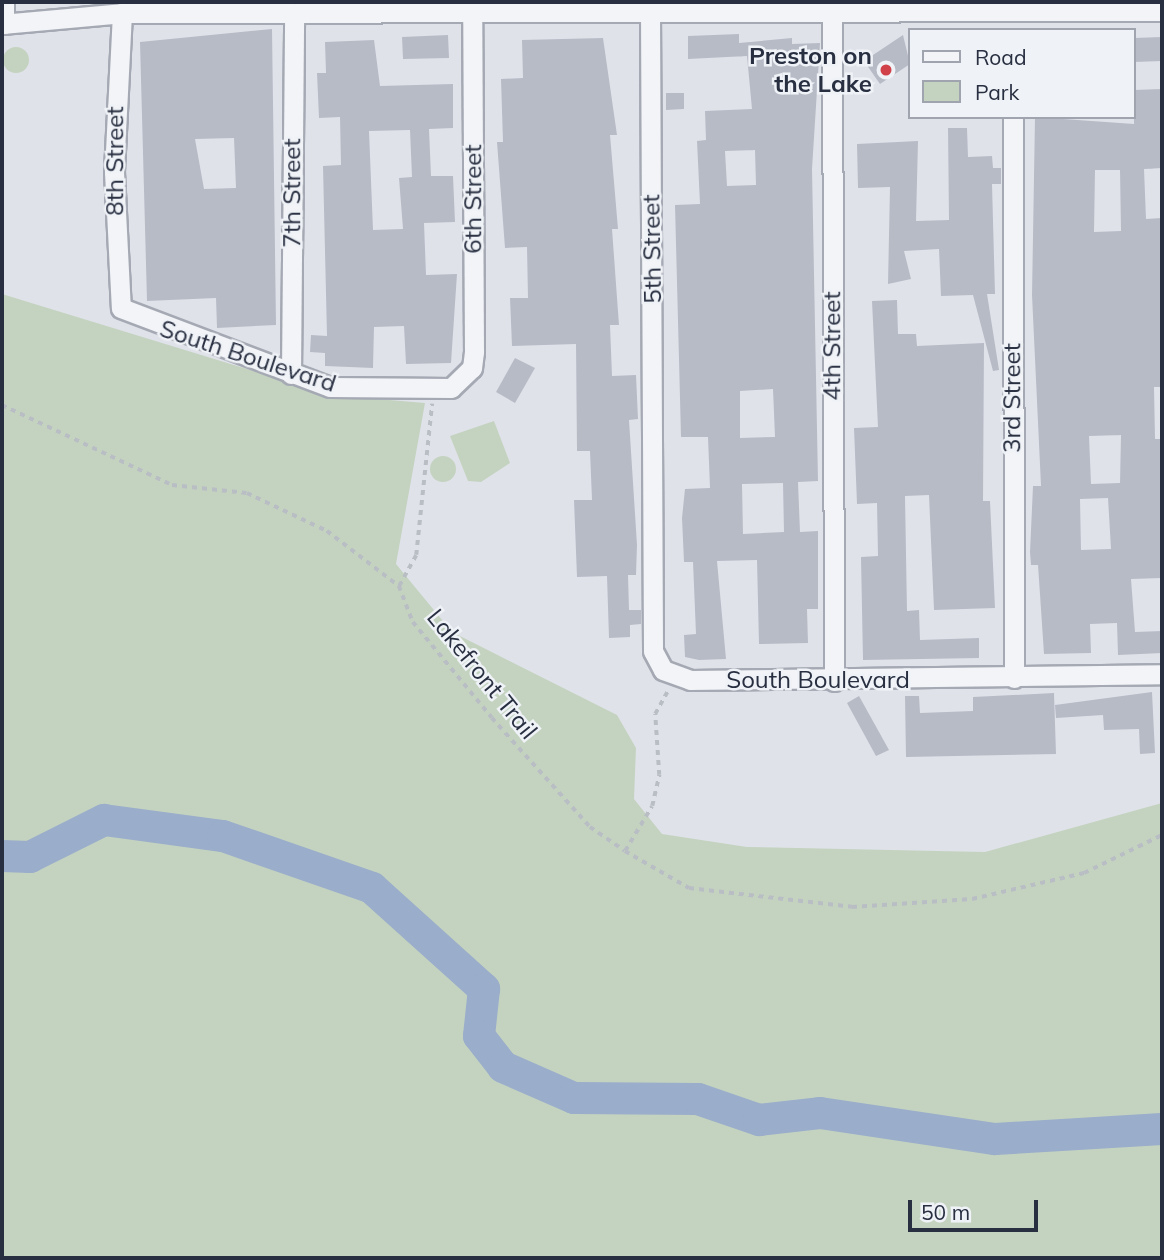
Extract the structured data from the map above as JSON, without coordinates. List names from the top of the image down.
{
  "streets": {
    "street": [
      "8th Street",
      "7th Street",
      "6th Street",
      "5th Street",
      "4th Street",
      "South Boulevard",
      "3rd Street"
    ],
    "path": ["Lakefront Trail"]
  },
  "crossings": [
    ["8th Street", "South Boulevard"],
    ["7th Street", "South Boulevard"],
    ["6th Street", "South Boulevard"],
    ["5th Street", "South Boulevard"],
    ["4th Street", "South Boulevard"],
    ["South Boulevard", "3rd Street"]
  ],
  "places": ["Preston on the Lake"],
  "legend": ["Road", "Park"],
  "scale_bar": "50 m"
}
